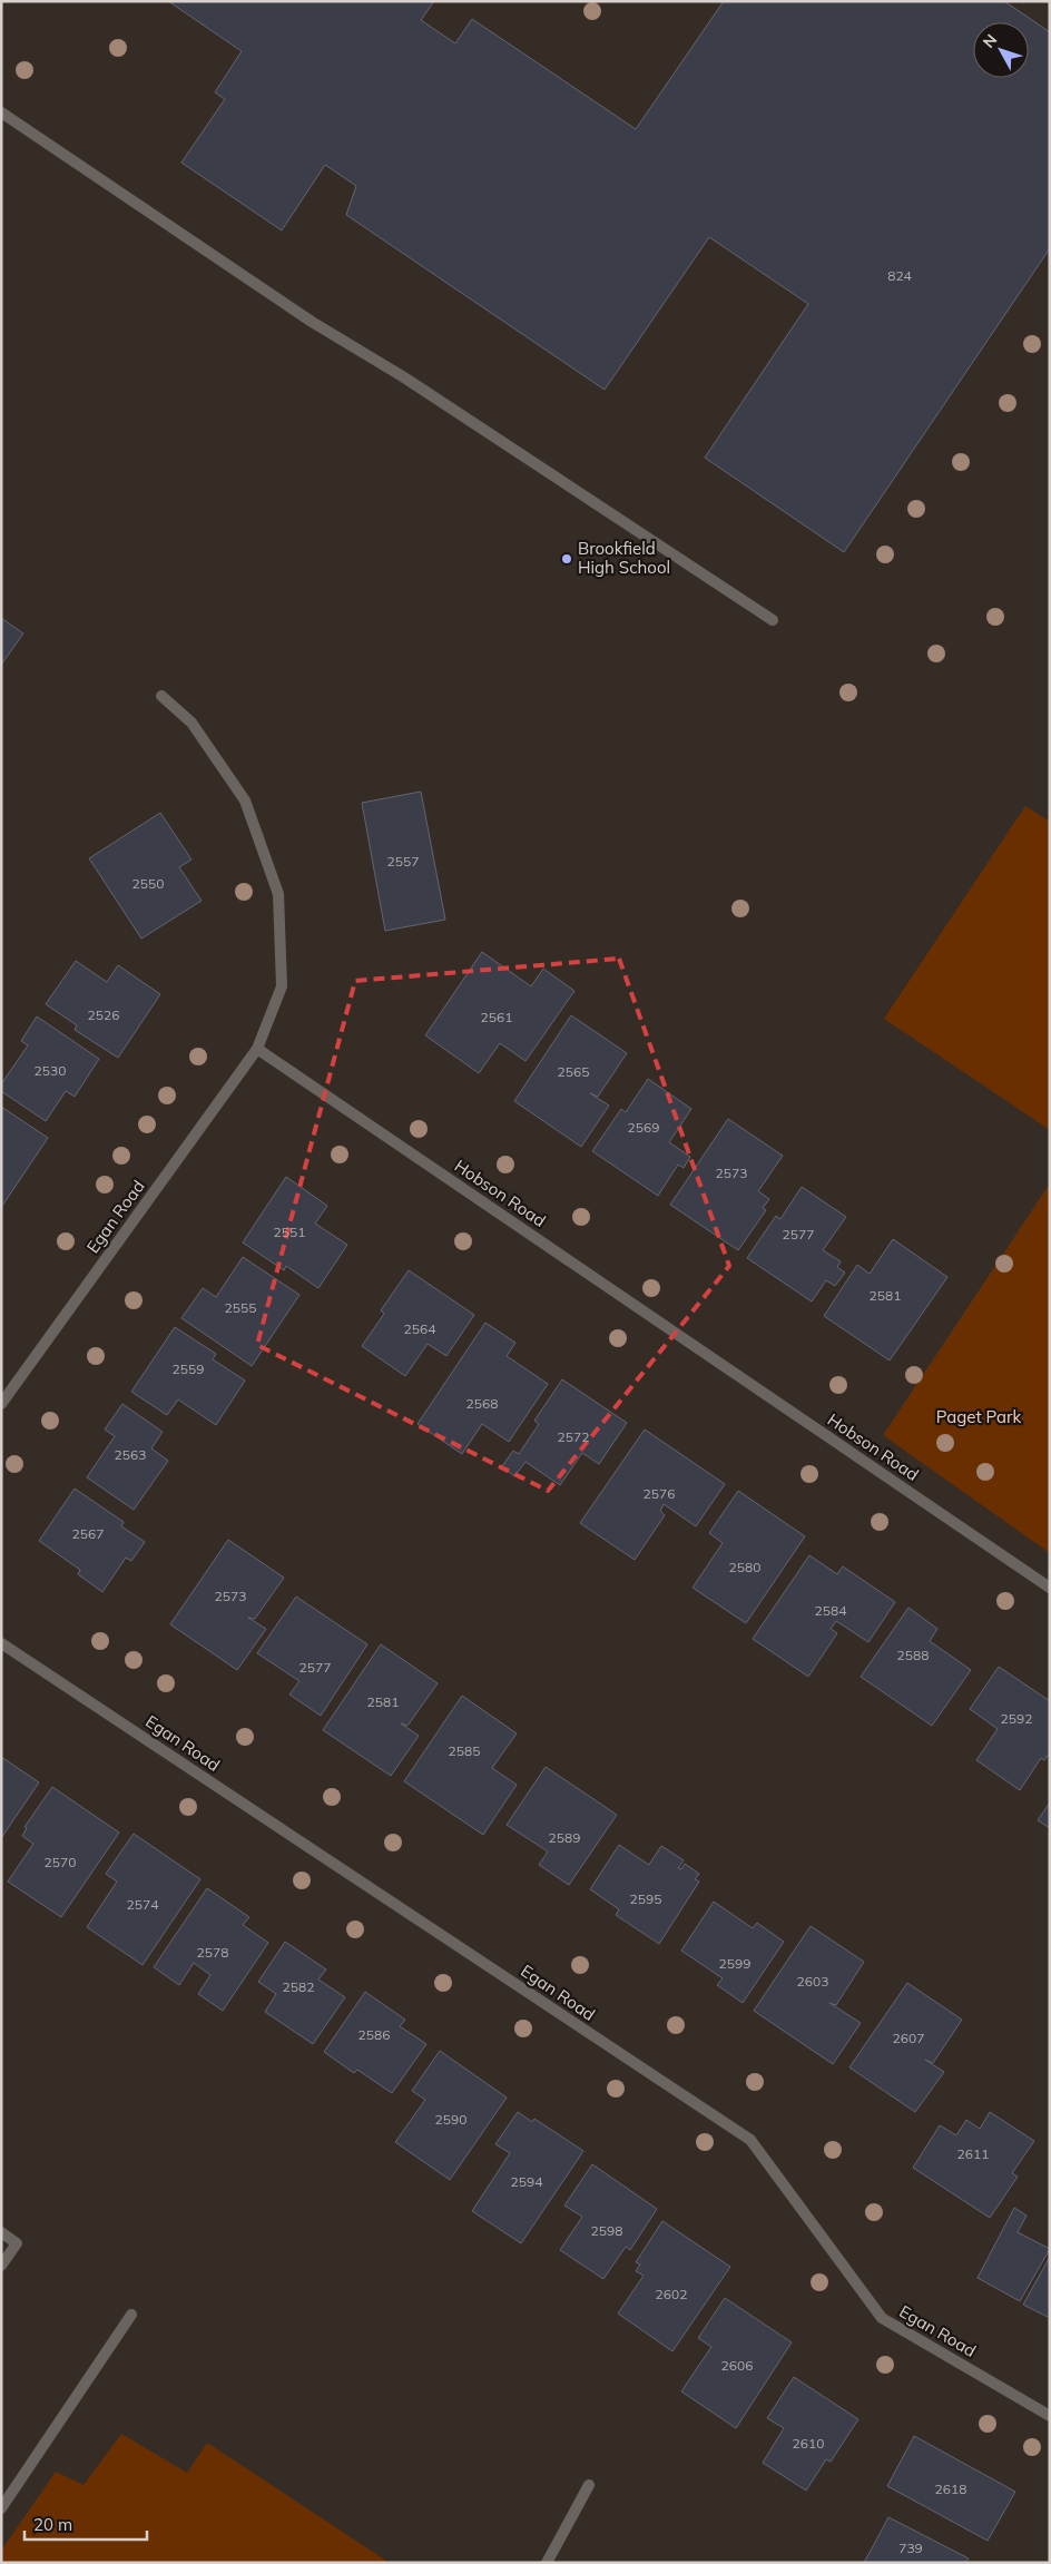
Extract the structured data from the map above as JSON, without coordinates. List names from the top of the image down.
{
  "streets": {
    "street": ["Hobson Road", "Egan Road"]
  },
  "crossings": [
    ["Hobson Road", "Egan Road"]
  ],
  "parks": ["Paget Park"],
  "places": ["Brookfield High School"],
  "house_numbers": [
    "824",
    "2557",
    "2550",
    "2526",
    "2561",
    "2530",
    "2565",
    "2569",
    "2573",
    "2551",
    "2577",
    "2581",
    "2555",
    "2564",
    "2559",
    "2568",
    "2572",
    "2563",
    "2576",
    "2567",
    "2580",
    "2573",
    "2584",
    "2588",
    "2577",
    "2581",
    "2592",
    "2585",
    "2589",
    "2570",
    "2595",
    "2574",
    "2578",
    "2599",
    "2603",
    "2582",
    "2586",
    "2607",
    "2590",
    "2611",
    "2594",
    "2598",
    "2602",
    "2606",
    "2610",
    "2618",
    "739"
  ],
  "scale_bar": "20 m",
  "north": "top left"
}
